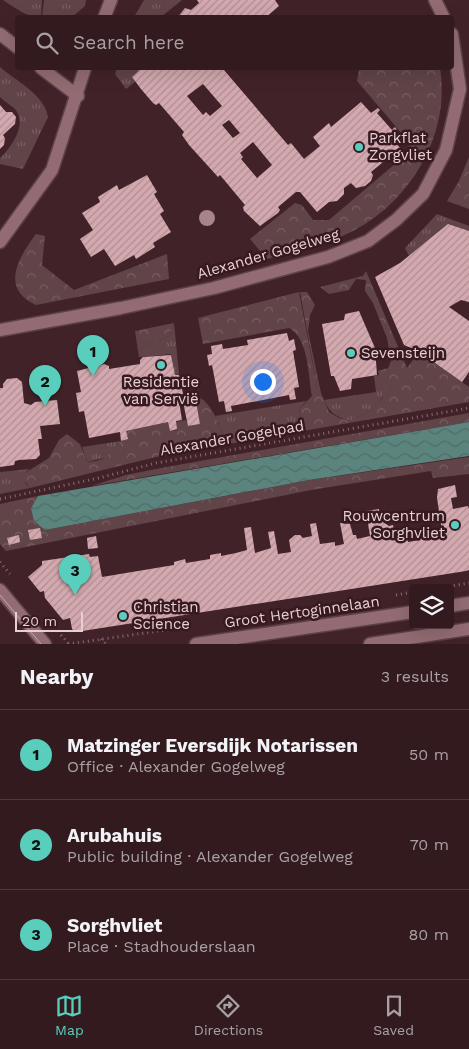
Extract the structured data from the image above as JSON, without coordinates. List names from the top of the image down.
{
  "streets": {
    "street": ["Alexander Gogelweg", "Groot Hertoginnelaan"],
    "path": ["Alexander Gogelpad"]
  },
  "places": [
    "Parkflat Zorgvliet",
    "Sevensteijn",
    "Residentie van Servië",
    "Rouwcentrum Sorghvliet",
    "Christian Science"
  ],
  "scale_bar": "20 m",
  "page": {
    "search": "Search here",
    "pins": ["1", "2", "3"],
    "scale": "20 m",
    "heading": ["Nearby", "3 results"],
    "list": [
      {
        "mark": "1",
        "name": "Matzinger Eversdijk Notarissen",
        "note": "Office · Alexander Gogelweg",
        "value": "50 m"
      },
      {
        "mark": "2",
        "name": "Arubahuis",
        "note": "Public building · Alexander Gogelweg",
        "value": "70 m"
      },
      {
        "mark": "3",
        "name": "Sorghvliet",
        "note": "Place · Stadhouderslaan",
        "value": "80 m"
      }
    ],
    "nav": ["Map", "Directions", "Saved"]
  }
}
